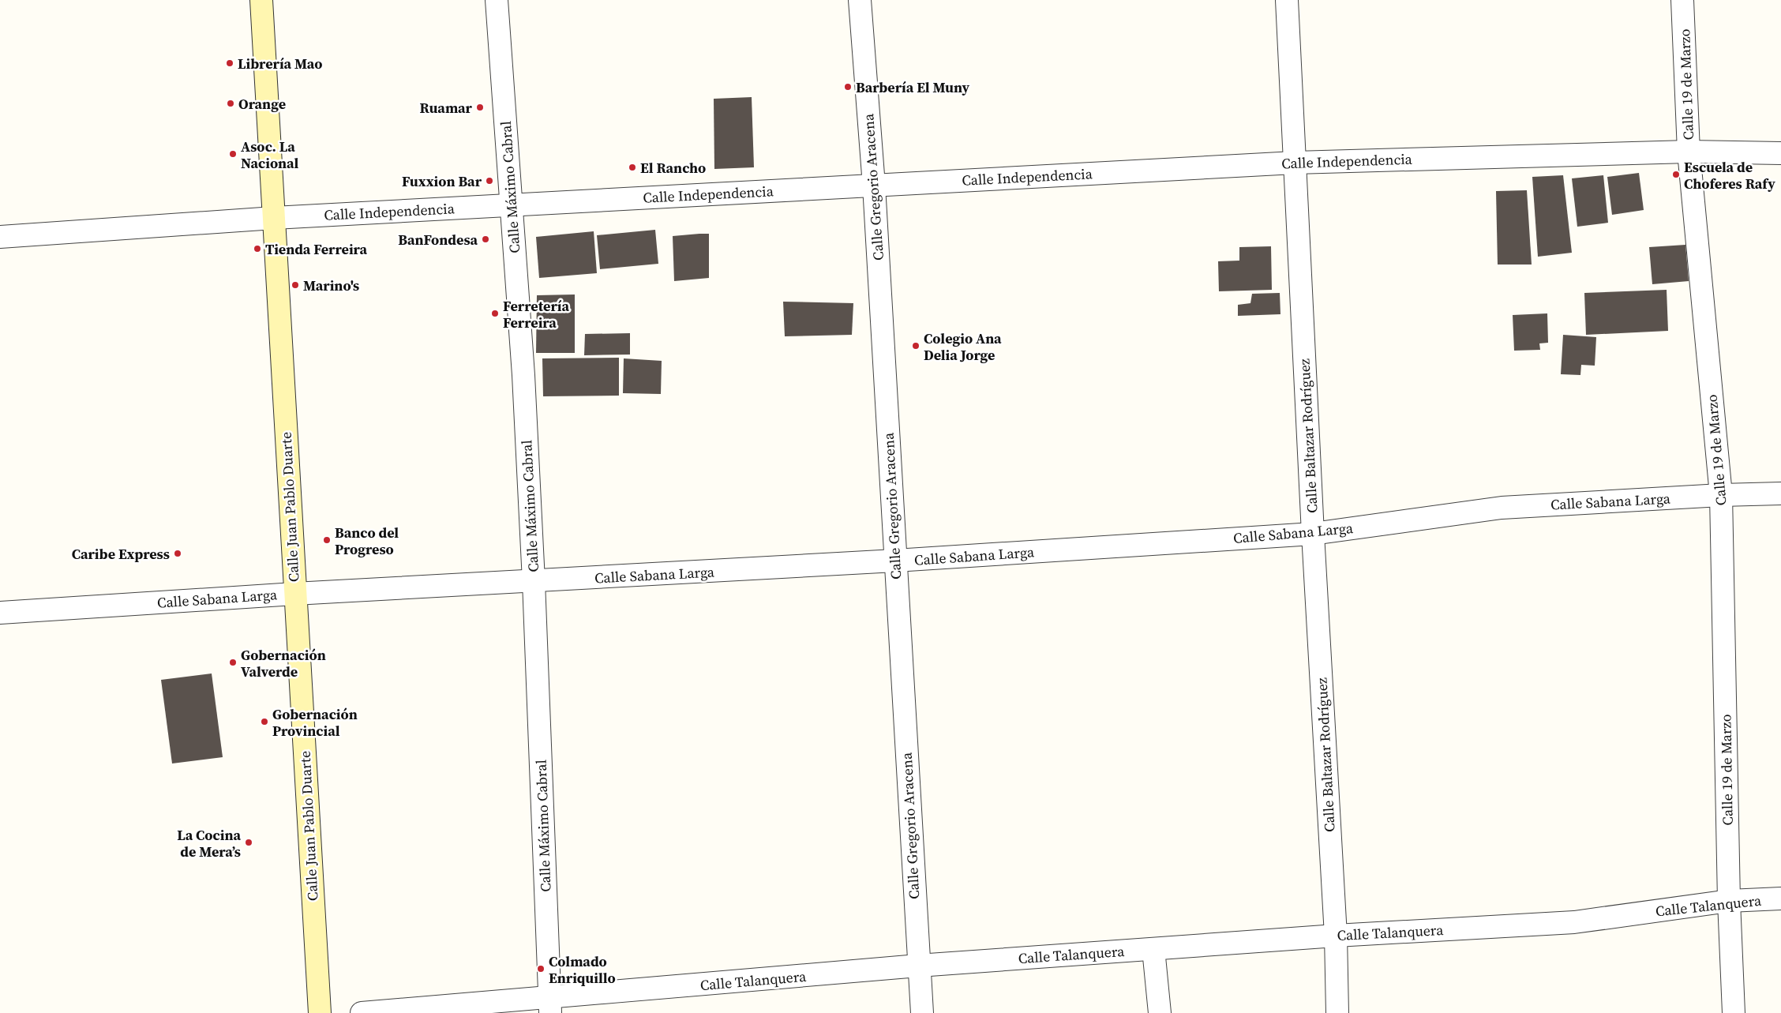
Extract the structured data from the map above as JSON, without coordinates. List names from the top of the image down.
{
  "streets": {
    "main road": ["Calle Juan Pablo Duarte"],
    "street": [
      "Calle 19 de Marzo",
      "Calle Independencia",
      "Calle Máximo Cabral",
      "Calle Gregorio Aracena",
      "Calle Baltazar Rodríguez",
      "Calle Sabana Larga",
      "Calle Talanquera"
    ]
  },
  "crossings": [
    ["Calle 19 de Marzo", "Calle Independencia"],
    ["Calle 19 de Marzo", "Calle Sabana Larga"],
    ["Calle 19 de Marzo", "Calle Talanquera"],
    ["Calle Independencia", "Calle Máximo Cabral"],
    ["Calle Independencia", "Calle Gregorio Aracena"],
    ["Calle Independencia", "Calle Baltazar Rodríguez"],
    ["Calle Independencia", "Calle Juan Pablo Duarte"],
    ["Calle Máximo Cabral", "Calle Sabana Larga"],
    ["Calle Máximo Cabral", "Calle Talanquera"],
    ["Calle Gregorio Aracena", "Calle Sabana Larga"],
    ["Calle Gregorio Aracena", "Calle Talanquera"],
    ["Calle Baltazar Rodríguez", "Calle Sabana Larga"],
    ["Calle Baltazar Rodríguez", "Calle Talanquera"],
    ["Calle Sabana Larga", "Calle Juan Pablo Duarte"]
  ],
  "places": [
    "Librería Mao",
    "Barbería El Muny",
    "Orange",
    "Ruamar",
    "Asoc. La Nacional",
    "El Rancho",
    "Escuela de Choferes Rafy",
    "Fuxxion Bar",
    "BanFondesa",
    "Tienda Ferreira",
    "Marino's",
    "Ferretería Ferreira",
    "Colegio Ana Delia Jorge",
    "Banco del Progreso",
    "Caribe Express",
    "Gobernación Valverde",
    "Gobernación Provincial",
    "La Cocina de Mera’s",
    "Colmado Enriquillo"
  ]
}
